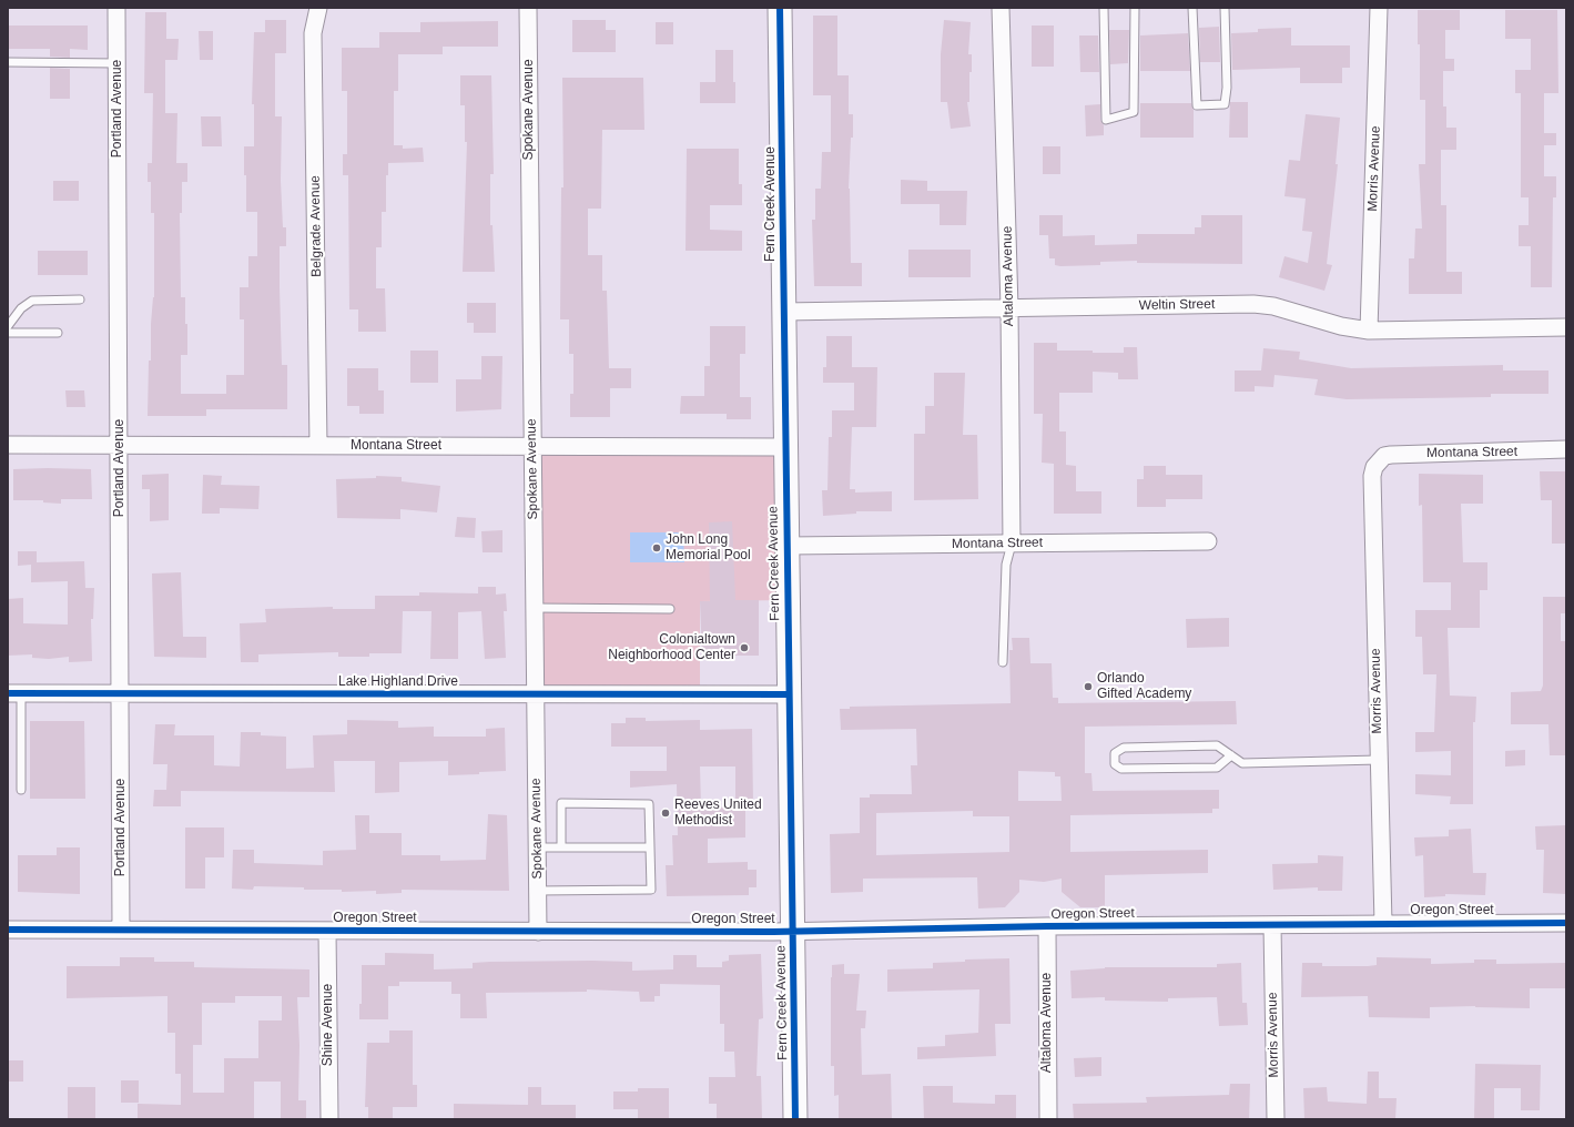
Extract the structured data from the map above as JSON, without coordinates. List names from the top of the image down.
{
  "streets": {
    "street": [
      "Portland Avenue",
      "Spokane Avenue",
      "Morris Avenue",
      "Fern Creek Avenue",
      "Belgrade Avenue",
      "Altaloma Avenue",
      "Weltin Street",
      "Montana Street",
      "Lake Highland Drive",
      "Oregon Street",
      "Shine Avenue"
    ]
  },
  "crossings": [
    ["Portland Avenue", "Montana Street"],
    ["Portland Avenue", "Lake Highland Drive"],
    ["Portland Avenue", "Oregon Street"],
    ["Spokane Avenue", "Montana Street"],
    ["Spokane Avenue", "Lake Highland Drive"],
    ["Spokane Avenue", "Oregon Street"],
    ["Morris Avenue", "Weltin Street"],
    ["Morris Avenue", "Montana Street"],
    ["Morris Avenue", "Oregon Street"],
    ["Fern Creek Avenue", "Weltin Street"],
    ["Fern Creek Avenue", "Montana Street"],
    ["Fern Creek Avenue", "Lake Highland Drive"],
    ["Fern Creek Avenue", "Oregon Street"],
    ["Belgrade Avenue", "Montana Street"],
    ["Altaloma Avenue", "Weltin Street"],
    ["Altaloma Avenue", "Montana Street"],
    ["Altaloma Avenue", "Oregon Street"],
    ["Oregon Street", "Shine Avenue"]
  ],
  "places": [
    "John Long Memorial Pool",
    "Colonialtown Neighborhood Center",
    "Orlando Gifted Academy",
    "Reeves United Methodist"
  ]
}
